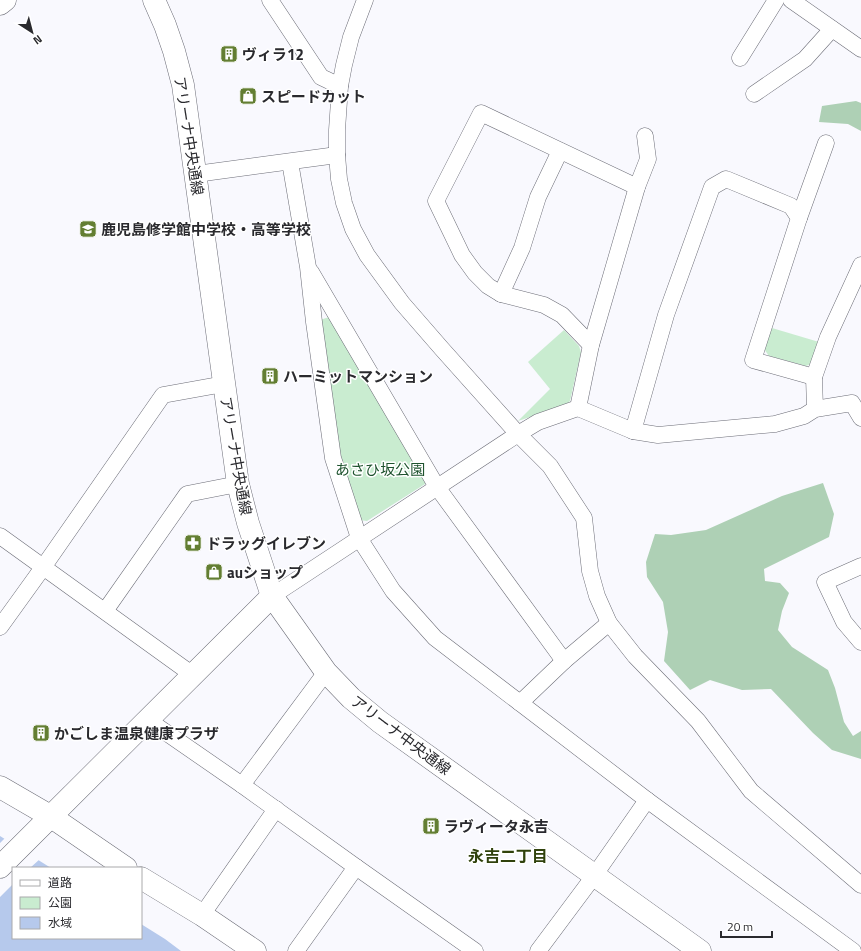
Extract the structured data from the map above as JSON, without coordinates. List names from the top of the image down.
{
  "streets": {
    "street": ["アリーナ中央通線"]
  },
  "districts": ["永吉二丁目"],
  "parks": ["あさひ坂公園"],
  "places": {
    "building": [
      "ヴィラ12",
      "ハーミットマンション",
      "かごしま温泉健康プラザ",
      "ラヴィータ永吉"
    ],
    "shop": ["スピードカット", "auショップ"],
    "school or university": ["鹿児島修学館中学校・高等学校"],
    "pharmacy": ["ドラッグイレブン"]
  },
  "legend": ["道路", "公園", "水域"],
  "scale_bar": "20 m",
  "north": "bottom right"
}
